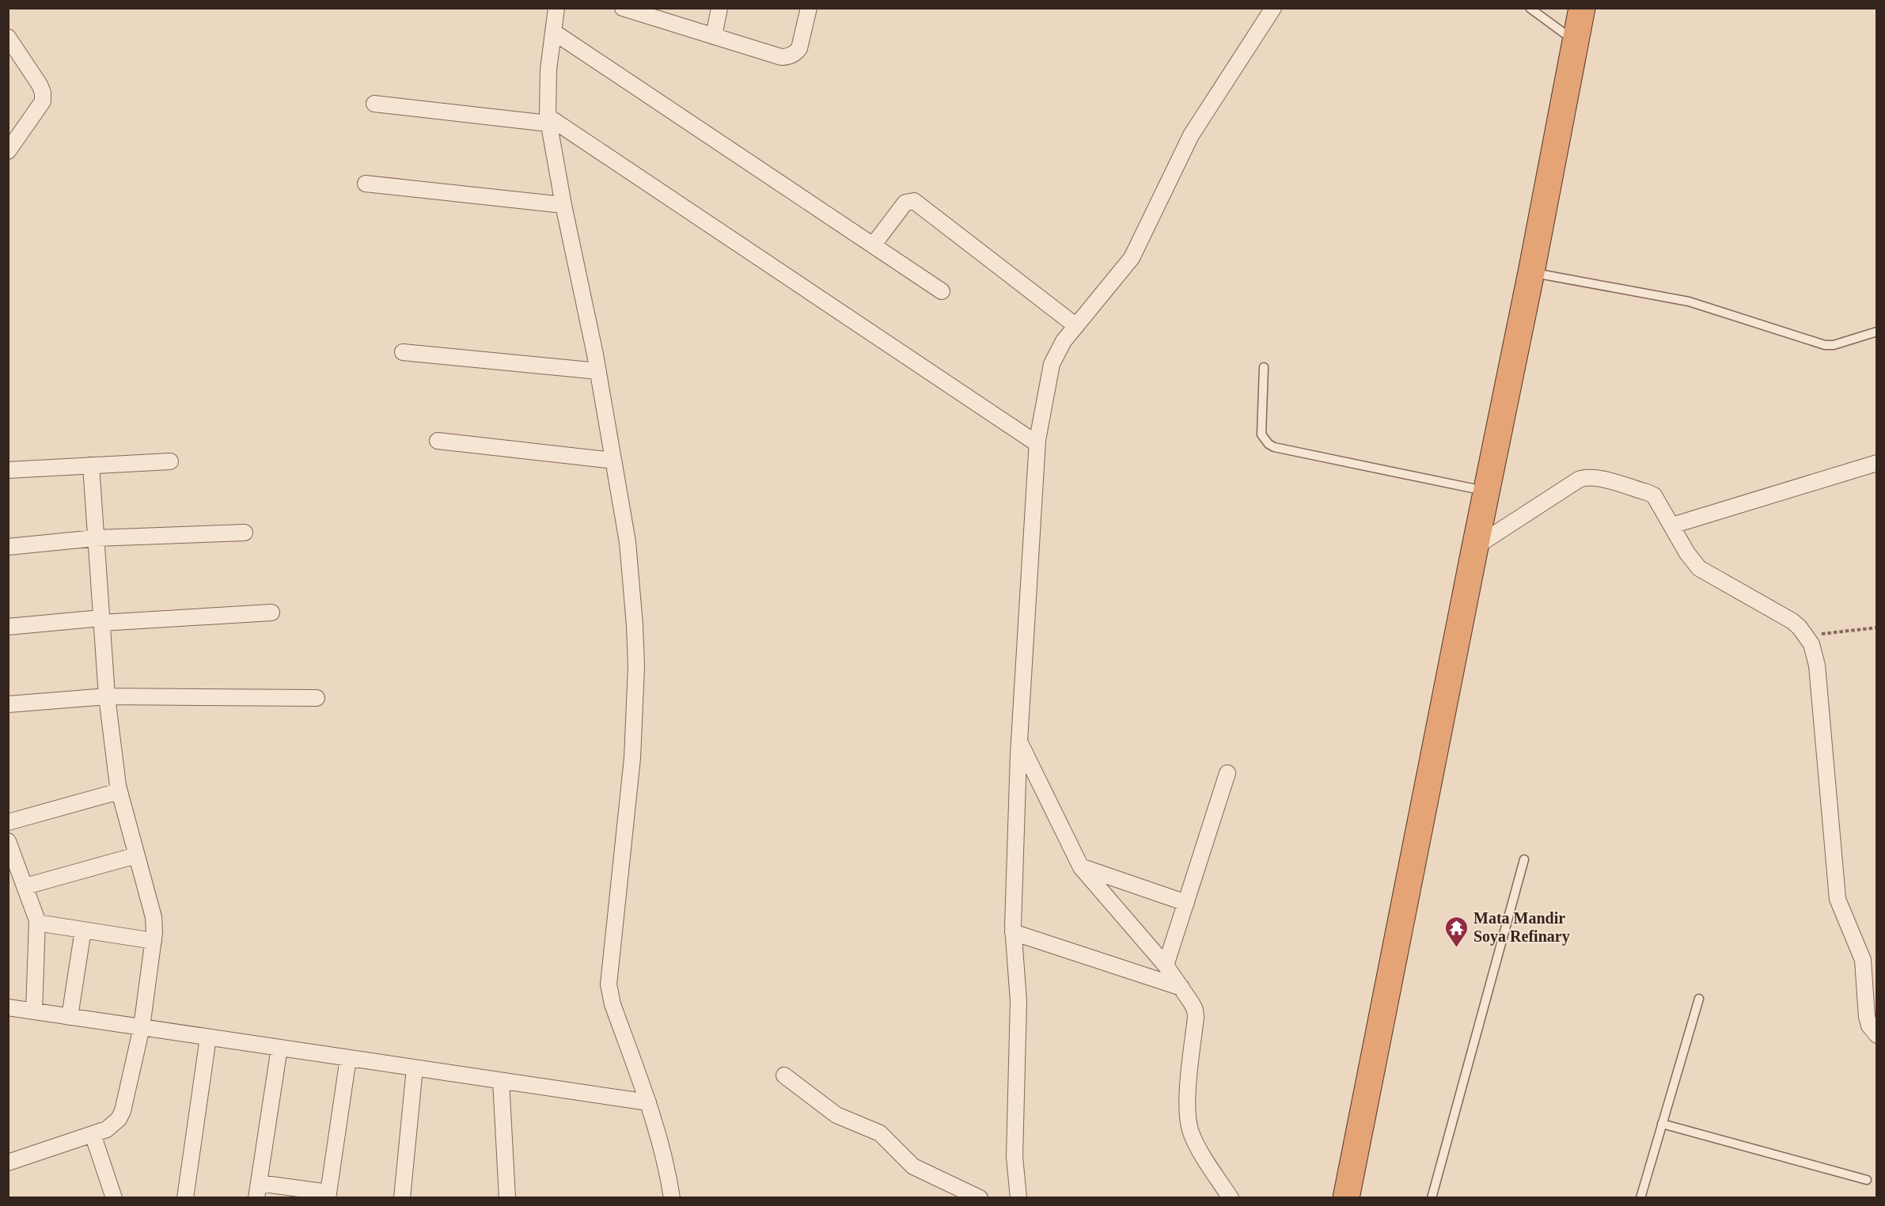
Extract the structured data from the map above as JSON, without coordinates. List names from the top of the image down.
{
  "places": {
    "temple": ["Mata Mandir Soya Refinary"]
  }
}
